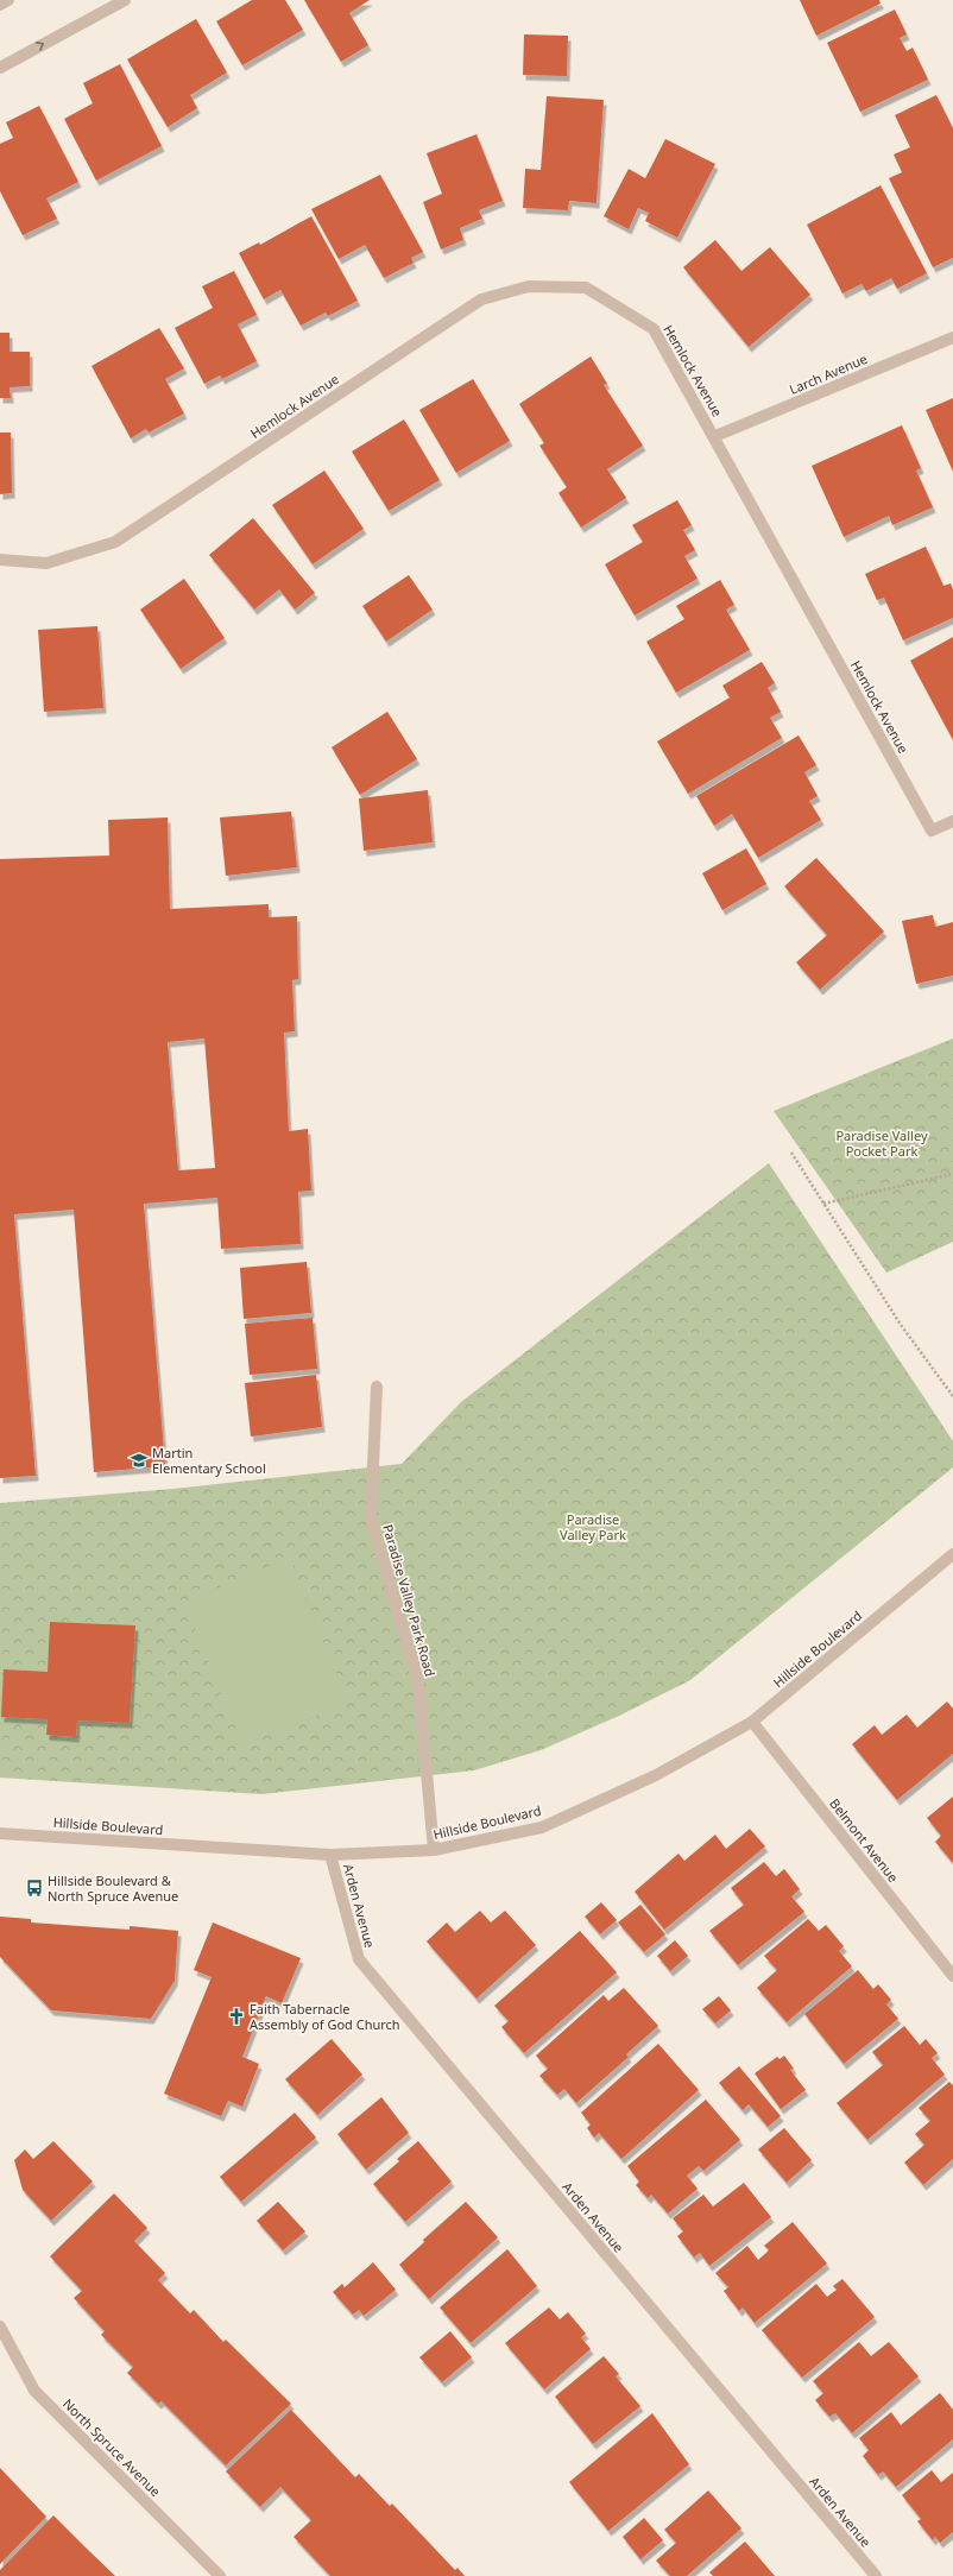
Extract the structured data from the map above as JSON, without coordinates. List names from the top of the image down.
{
  "streets": {
    "street": [
      "Hemlock Avenue",
      "Larch Avenue",
      "Paradise Valley Park Road",
      "Hillside Boulevard",
      "Belmont Avenue",
      "Arden Avenue",
      "North Spruce Avenue"
    ]
  },
  "crossings": [
    ["Hemlock Avenue", "Larch Avenue"],
    ["Paradise Valley Park Road", "Hillside Boulevard"],
    ["Hillside Boulevard", "Belmont Avenue"],
    ["Hillside Boulevard", "Arden Avenue"]
  ],
  "parks": ["Paradise Valley Pocket Park", "Paradise Valley Park"],
  "places": {
    "school or university": ["Martin Elementary School"],
    "bus stop": ["Hillside Boulevard & North Spruce Avenue"],
    "church": ["Faith Tabernacle Assembly of God Church"]
  }
}
